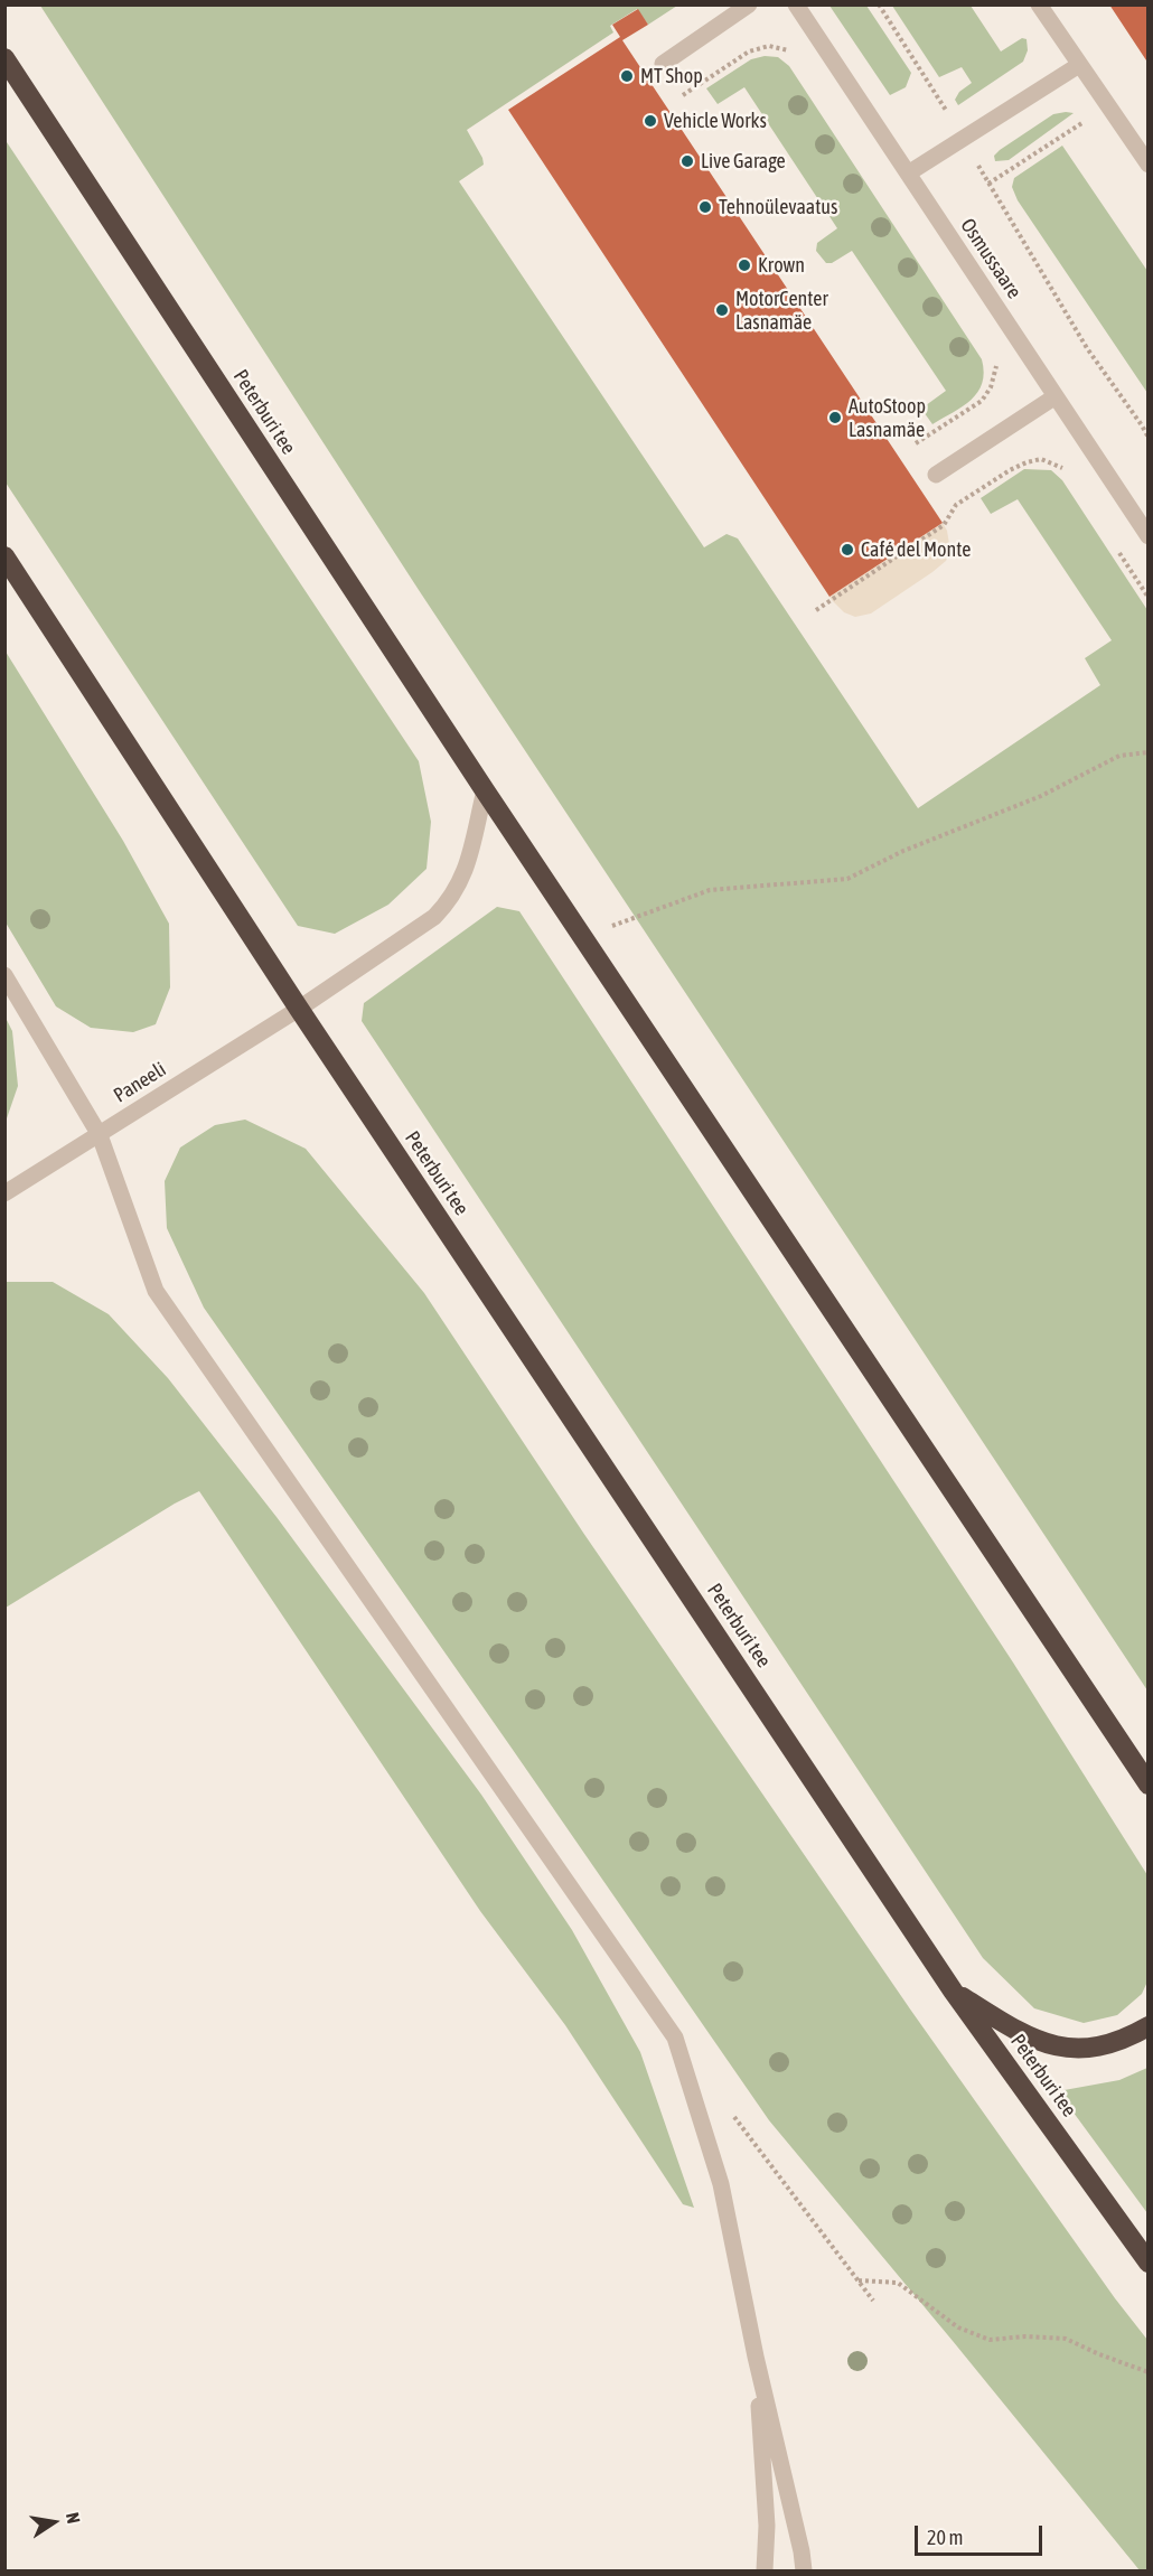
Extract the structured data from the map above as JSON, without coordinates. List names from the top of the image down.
{
  "streets": {
    "highway": ["Peterburi tee"],
    "street": ["Osmussaare", "Paneeli"]
  },
  "crossings": [
    ["Peterburi tee", "Paneeli"]
  ],
  "places": [
    "MT Shop",
    "Vehicle Works",
    "Live Garage",
    "Tehnoülevaatus",
    "Krown",
    "MotorCenter Lasnamäe",
    "AutoStoop Lasnamäe",
    "Café del Monte"
  ],
  "scale_bar": "20 m",
  "north": "right"
}
